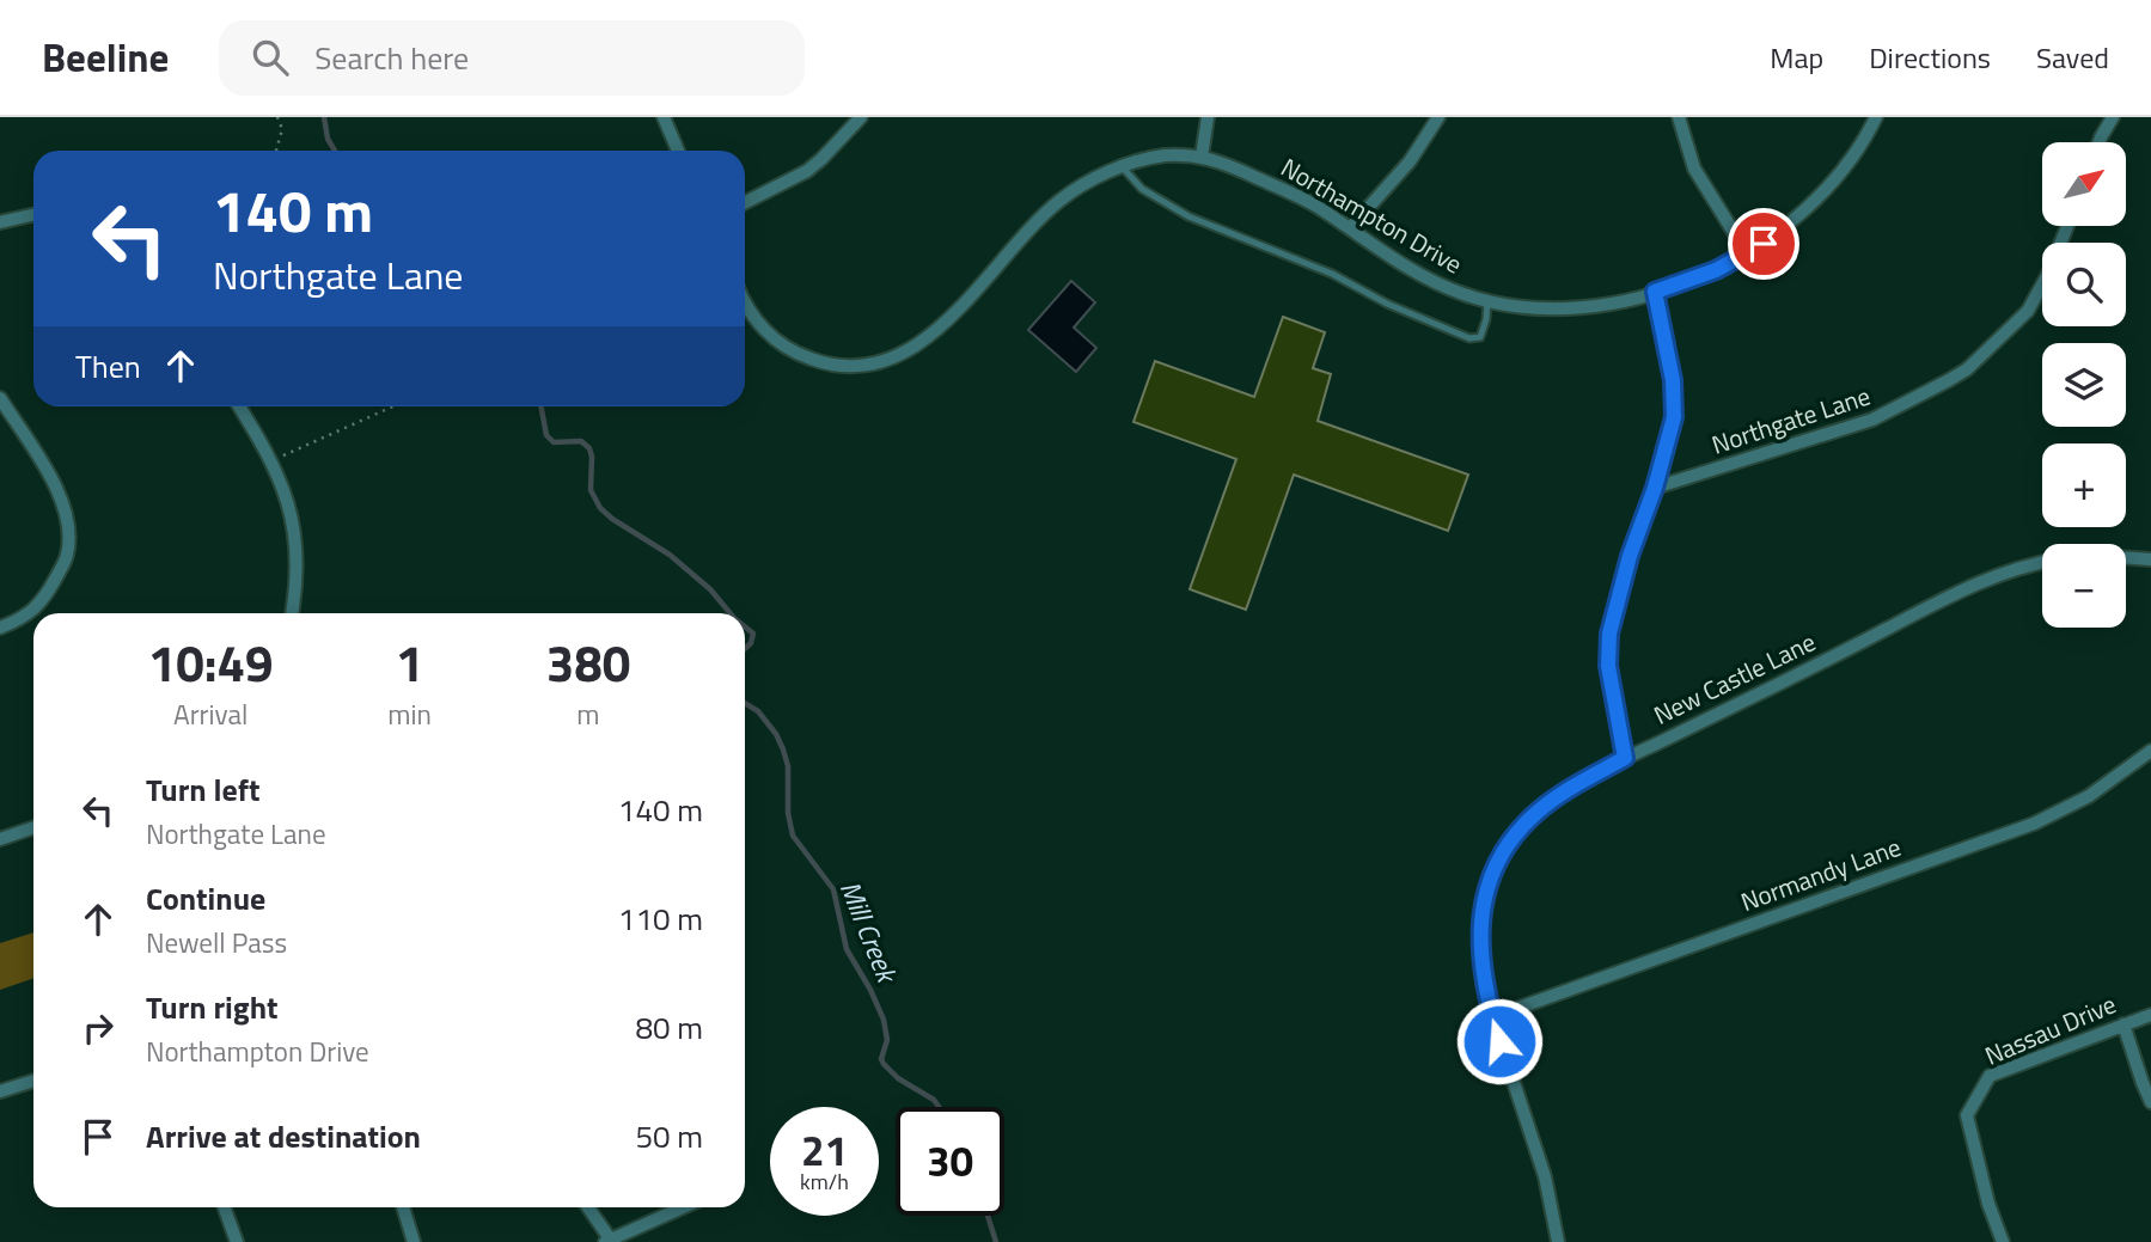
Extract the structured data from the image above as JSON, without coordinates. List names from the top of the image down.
{
  "streets": {
    "street": [
      "Northampton Drive",
      "Northgate Lane",
      "New Castle Lane",
      "Normandy Lane",
      "Nassau Drive"
    ]
  },
  "crossings": [
    ["New Castle Lane", "Normandy Lane"]
  ],
  "water": ["Mill Creek"],
  "north": "top right",
  "page": {
    "header": "Beeline",
    "search": "Search here",
    "nav": ["Map", "Directions", "Saved"],
    "map_buttons": ["+", "−"],
    "turn": ["140 m", "Northgate Lane"],
    "then": "Then",
    "eta": [
      "10:49",
      "Arrival",
      "1",
      "min",
      "380",
      "m"
    ],
    "list": [
      {
        "name": "Turn left",
        "note": "Northgate Lane",
        "value": "140 m"
      },
      {
        "name": "Continue",
        "note": "Newell Pass",
        "value": "110 m"
      },
      {
        "name": "Turn right",
        "note": "Northampton Drive",
        "value": "80 m"
      },
      {
        "name": "Arrive at destination",
        "value": "50 m"
      }
    ],
    "speed": "21 km/h",
    "limit": "30"
  }
}
